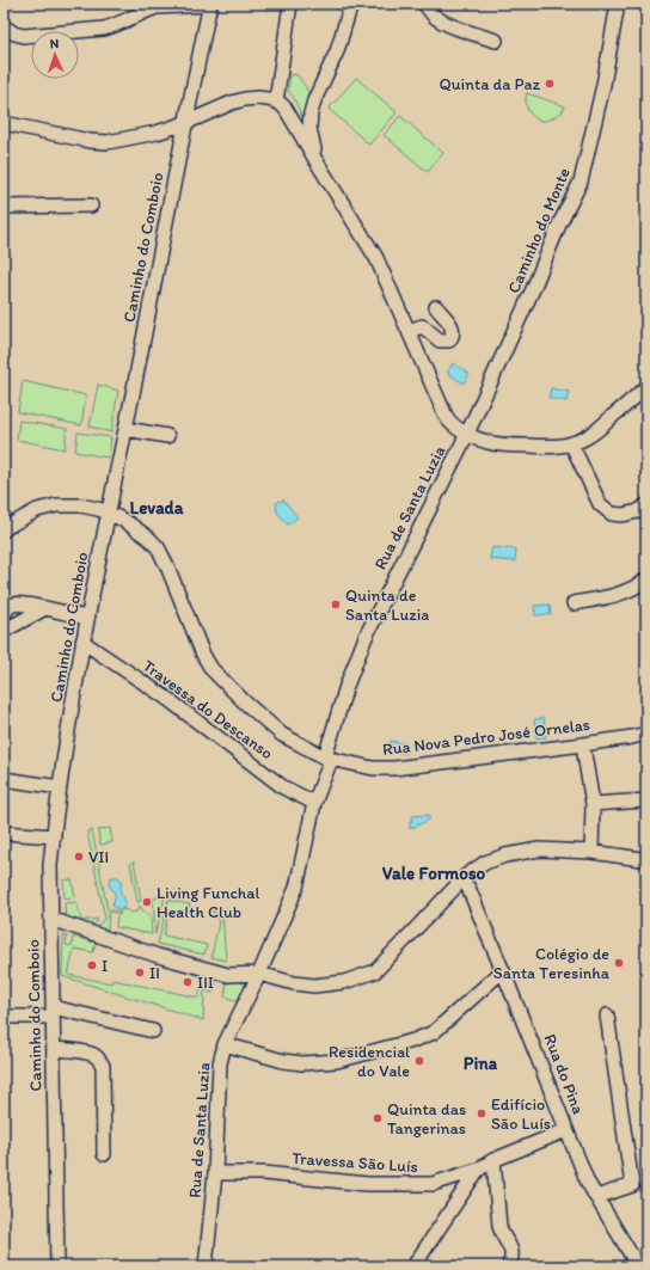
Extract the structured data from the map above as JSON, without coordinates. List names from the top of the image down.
{
  "streets": {
    "street": [
      "Caminho do Monte",
      "Caminho do Comboio",
      "Rua de Santa Luzia",
      "Travessa do Descanso",
      "Rua Nova Pedro José Ornelas",
      "Rua do Pina",
      "Travessa São Luís"
    ]
  },
  "crossings": [
    ["Caminho do Monte", "Rua de Santa Luzia"],
    ["Caminho do Comboio", "Travessa do Descanso"],
    ["Caminho do Comboio", "Rua Nova Pedro José Ornelas"],
    ["Rua de Santa Luzia", "Travessa do Descanso"],
    ["Rua de Santa Luzia", "Rua Nova Pedro José Ornelas"],
    ["Rua de Santa Luzia", "Travessa São Luís"],
    ["Rua do Pina", "Travessa São Luís"]
  ],
  "districts": ["Levada", "Vale Formoso", "Pina"],
  "places": [
    "Quinta da Paz",
    "Quinta de Santa Luzia",
    "VII",
    "Living Funchal Health Club",
    "Colégio de Santa Teresinha",
    "I",
    "II",
    "III",
    "Residencial do Vale",
    "Edifício São Luís",
    "Quinta das Tangerinas"
  ],
  "north": "top"
}
